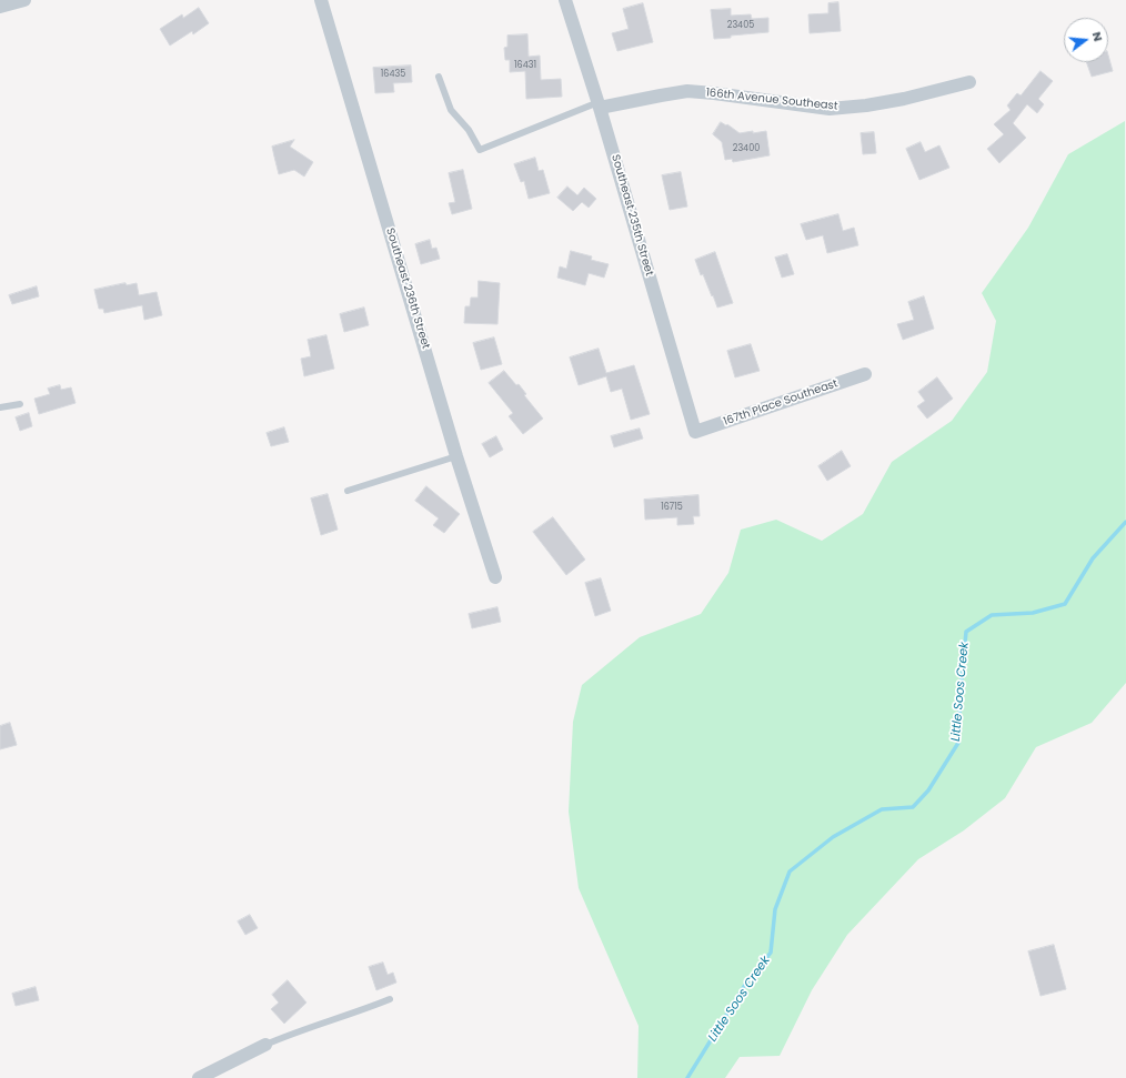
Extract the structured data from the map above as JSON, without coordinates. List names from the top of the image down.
{
  "streets": {
    "street": [
      "166th Avenue Southeast",
      "Southeast 235th Street",
      "Southeast 236th Street",
      "167th Place Southeast"
    ]
  },
  "crossings": [
    ["166th Avenue Southeast", "Southeast 235th Street"],
    ["Southeast 235th Street", "167th Place Southeast"]
  ],
  "water": ["Little Soos Creek"],
  "house_numbers": [
    "23405",
    "16431",
    "16435",
    "23400",
    "16715"
  ],
  "north": "right"
}
